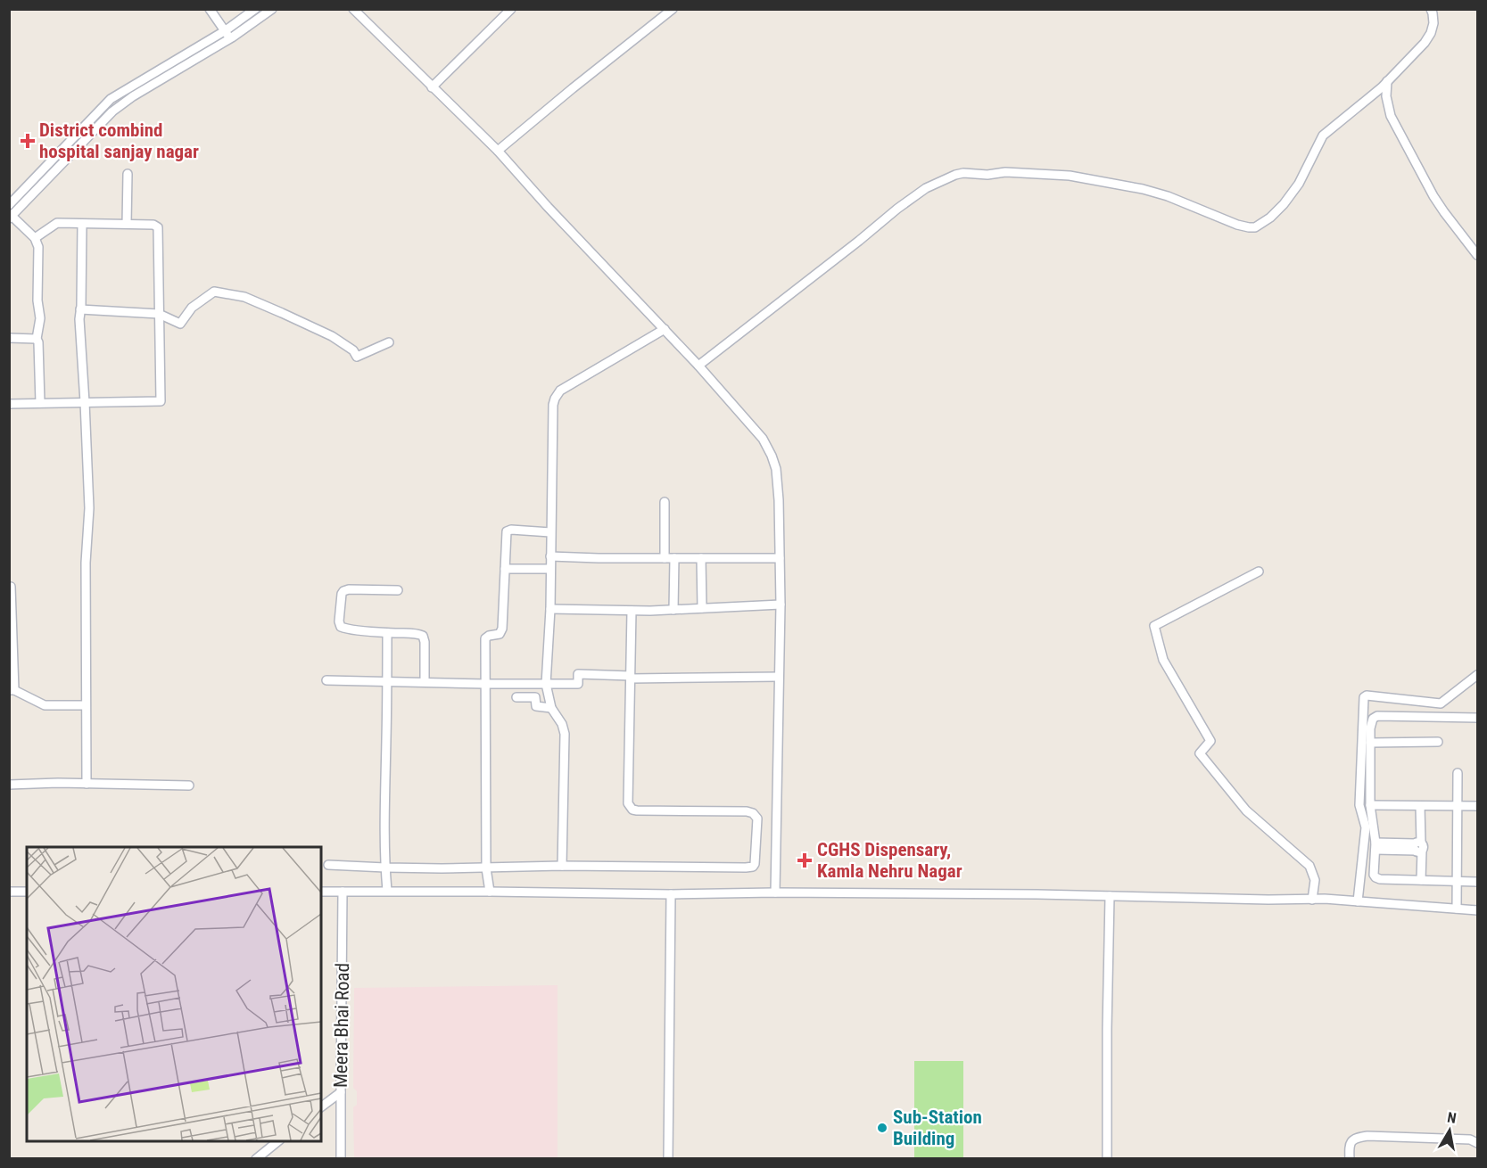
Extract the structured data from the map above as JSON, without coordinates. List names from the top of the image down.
{
  "streets": {
    "street": ["Meera Bhai Road"]
  },
  "places": {
    "health": ["District combind hospital sanjay nagar", "CGHS Dispensary, Kamla Nehru Nagar"],
    "other": ["Sub-Station Building"]
  },
  "north": "top"
}
